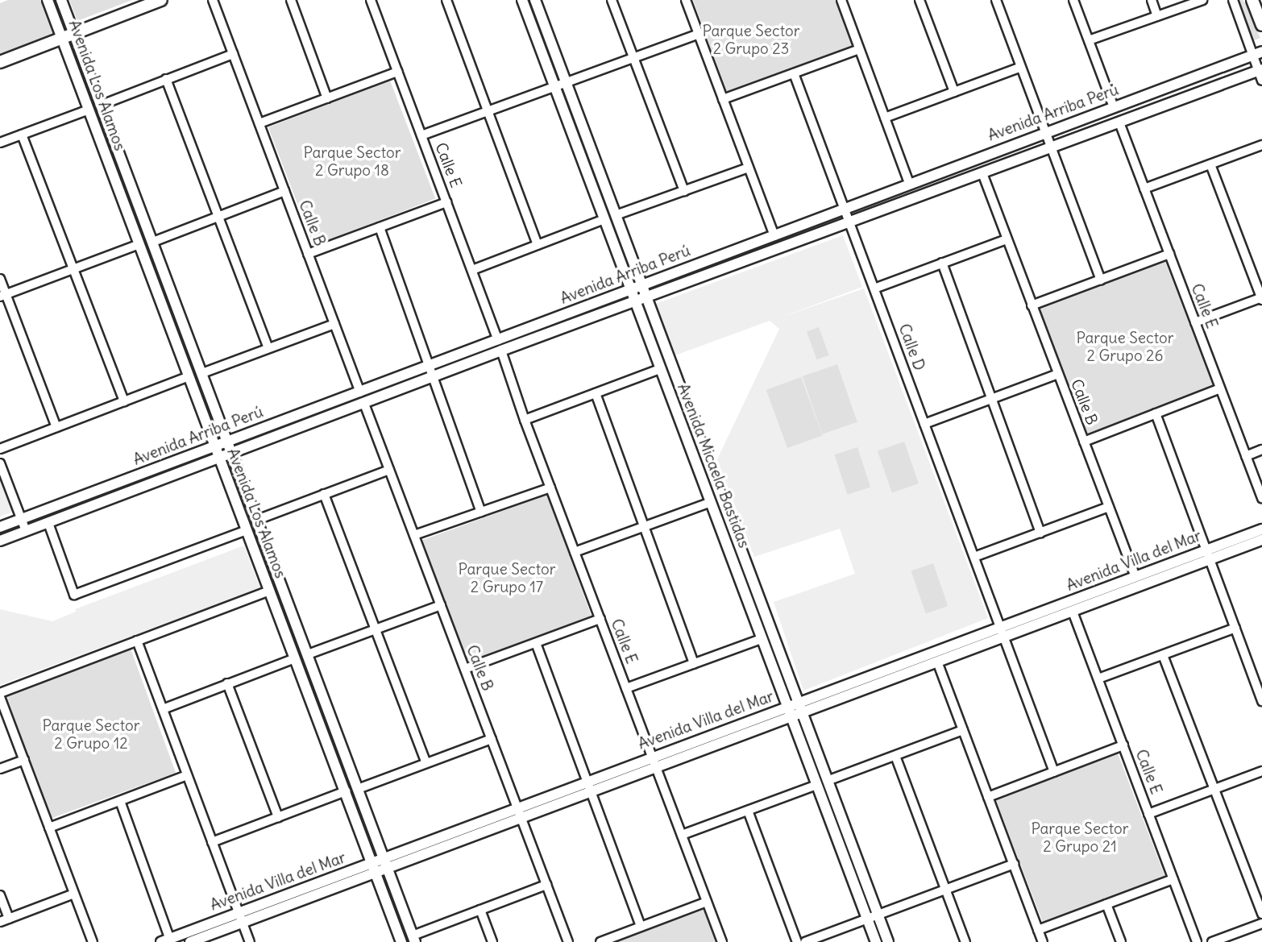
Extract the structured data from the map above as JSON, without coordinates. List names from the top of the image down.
{
  "streets": {
    "street": [
      "Avenida Los Alamos",
      "Avenida Arriba Perú",
      "Calle E",
      "Calle B",
      "Calle D",
      "Avenida Micaela Bastidas",
      "Avenida Villa del Mar"
    ]
  },
  "crossings": [
    ["Avenida Los Alamos", "Avenida Arriba Perú"],
    ["Avenida Los Alamos", "Avenida Villa del Mar"],
    ["Avenida Arriba Perú", "Calle E"],
    ["Avenida Arriba Perú", "Calle B"],
    ["Avenida Arriba Perú", "Calle D"],
    ["Avenida Arriba Perú", "Avenida Micaela Bastidas"],
    ["Calle E", "Avenida Villa del Mar"],
    ["Calle B", "Avenida Villa del Mar"],
    ["Calle D", "Avenida Villa del Mar"],
    ["Avenida Micaela Bastidas", "Avenida Villa del Mar"]
  ],
  "parks": [
    "Parque Sector 2 Grupo 23",
    "Parque Sector 2 Grupo 18",
    "Parque Sector 2 Grupo 26",
    "Parque Sector 2 Grupo 17",
    "Parque Sector 2 Grupo 12",
    "Parque Sector 2 Grupo 21"
  ]
}
